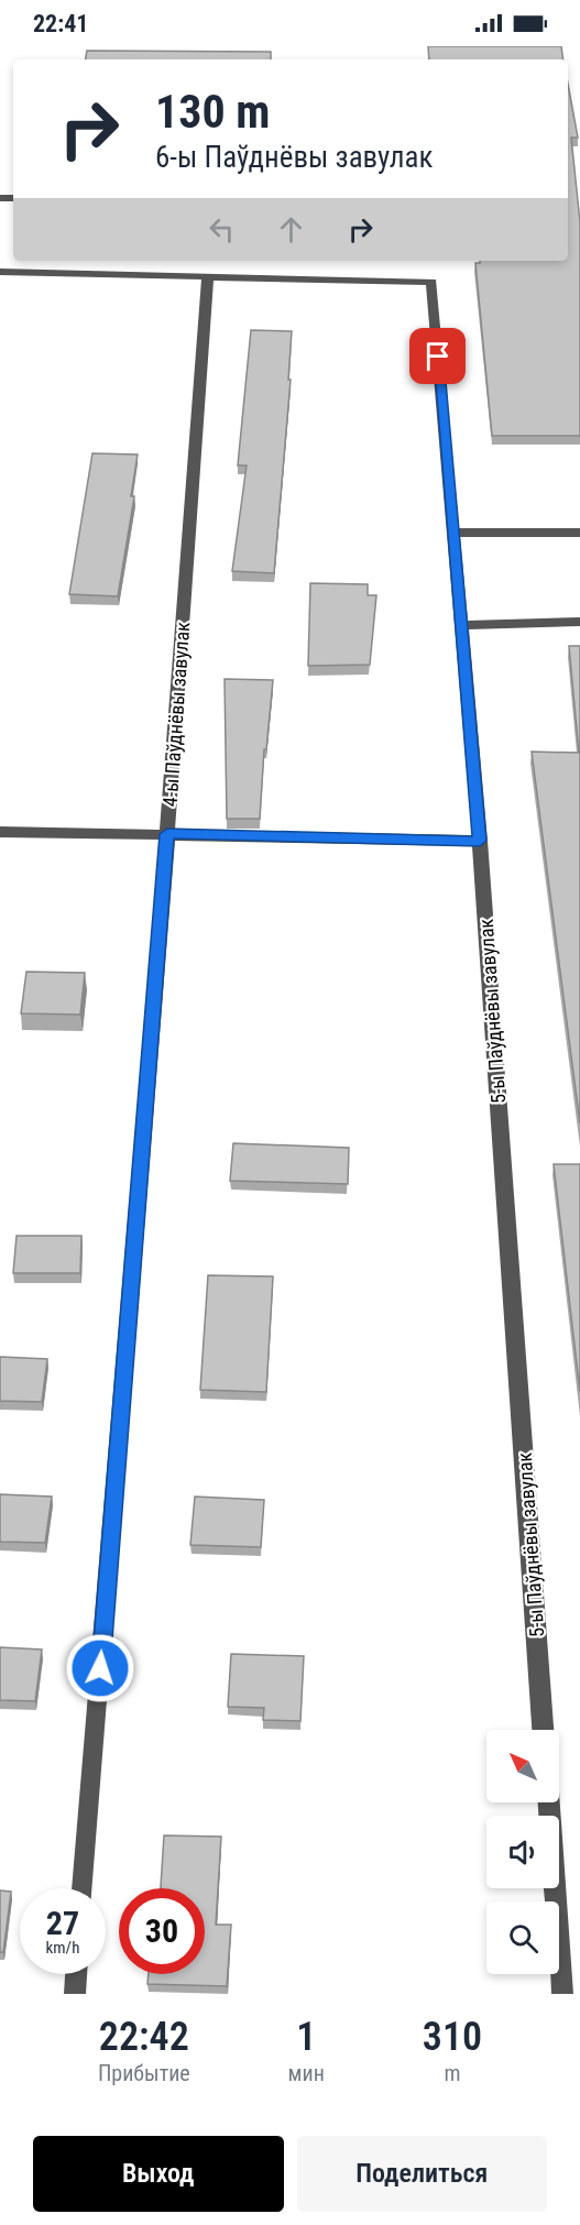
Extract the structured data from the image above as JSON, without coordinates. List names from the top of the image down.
{
  "streets": {
    "street": ["4-ы Паўднёвы завулак", "5-ы Паўднёвы завулак"]
  },
  "crossings": [
    ["4-ы Паўднёвы завулак", "5-ы Паўднёвы завулак"]
  ],
  "north": "top left",
  "page": {
    "status": "22:41",
    "turn": ["130 m", "6-ы Паўднёвы завулак"],
    "speed": "27 km/h",
    "limit": "30",
    "eta": [
      "22:42",
      "Прибытие",
      "1",
      "мин",
      "310",
      "m"
    ],
    "buttons": ["Выход", "Поделиться"]
  }
}
